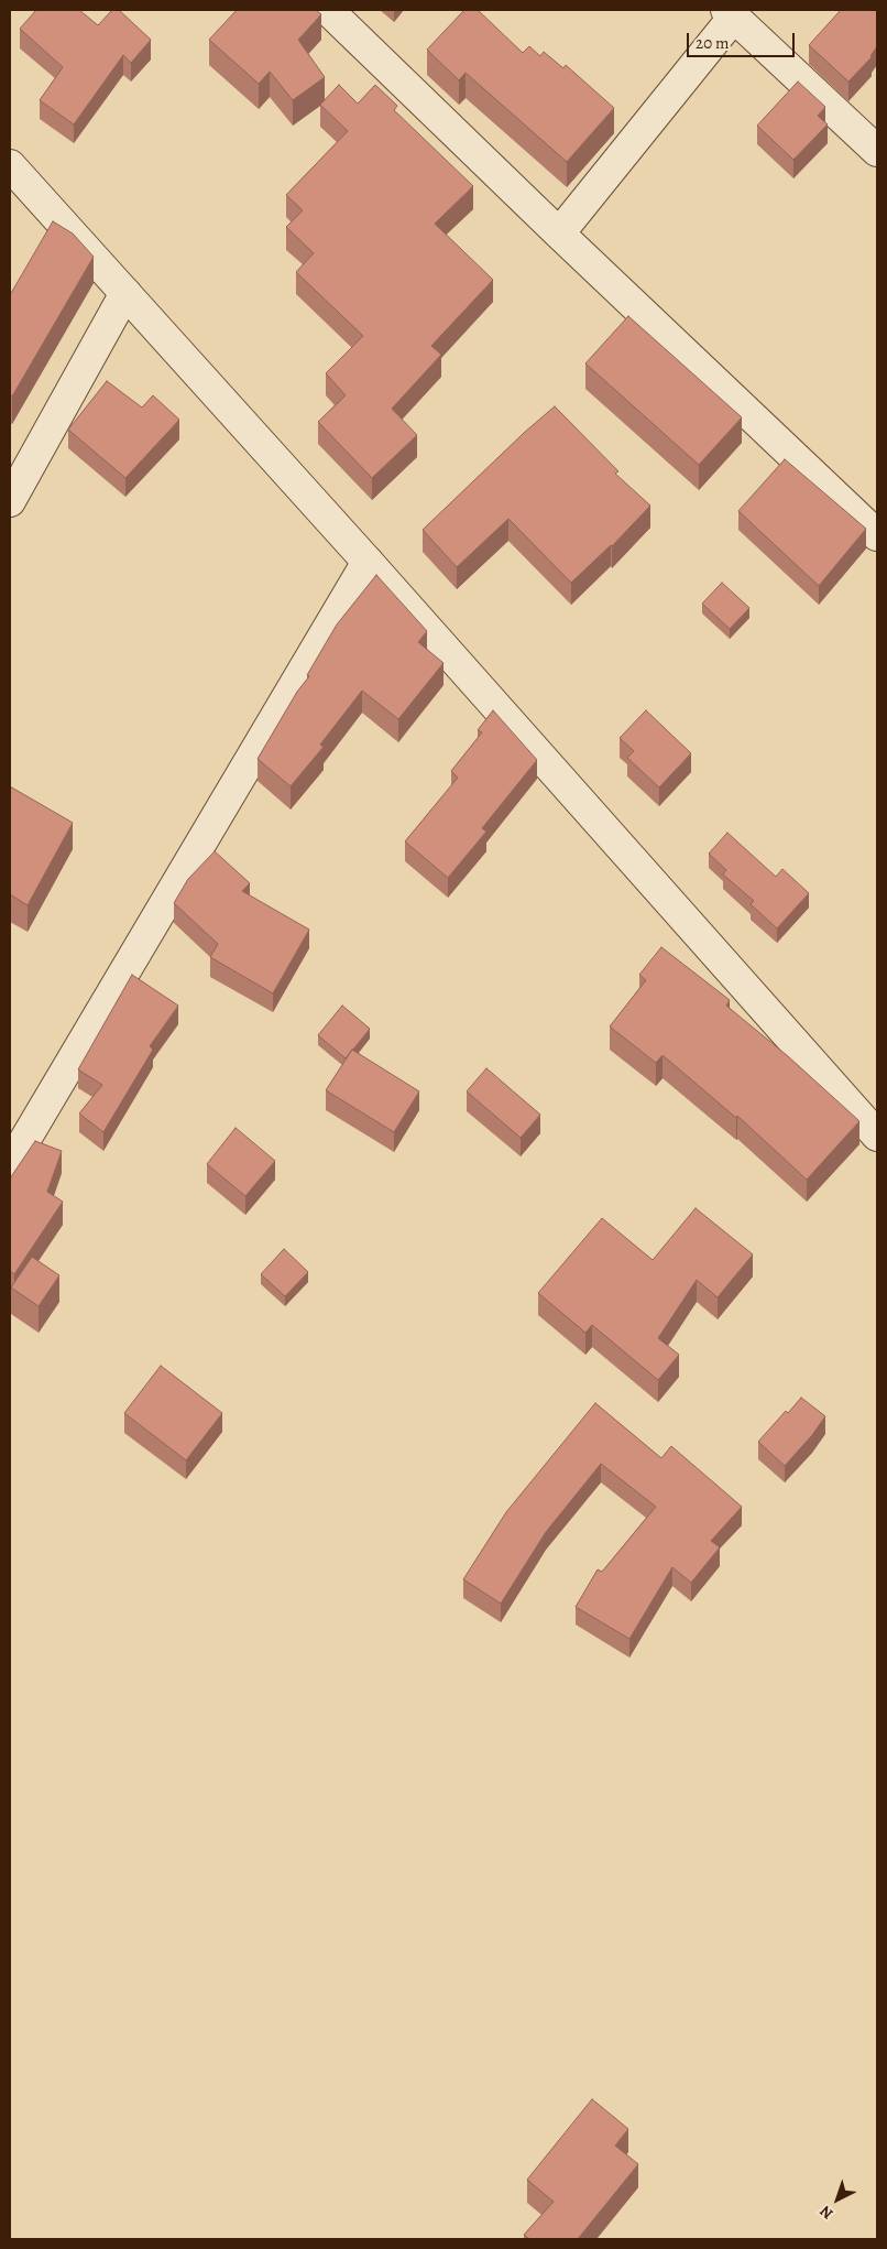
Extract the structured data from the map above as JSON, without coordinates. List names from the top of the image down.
{
  "scale_bar": "20 m",
  "north": "bottom left"
}
